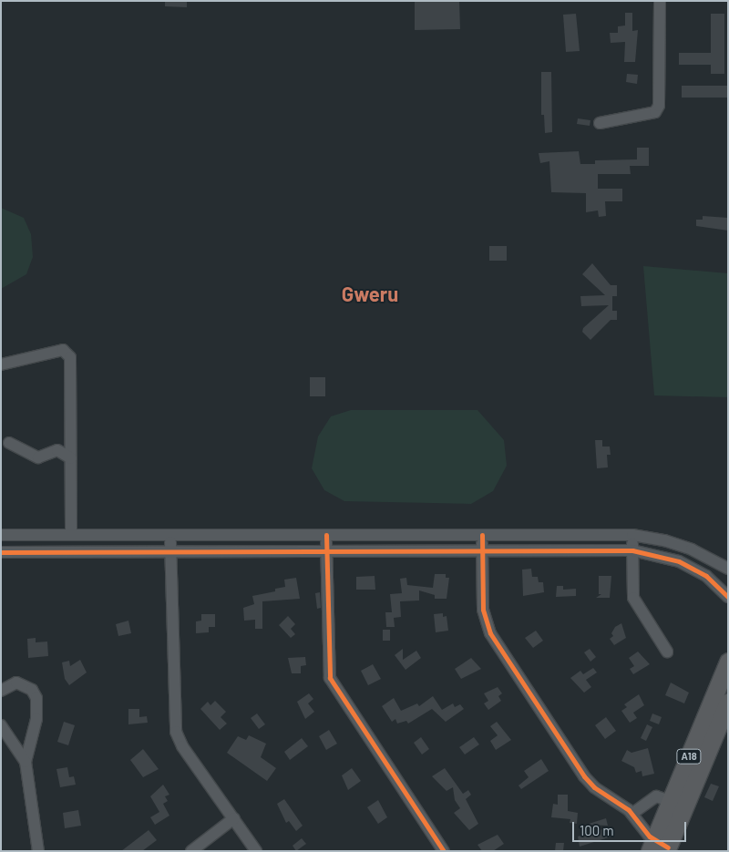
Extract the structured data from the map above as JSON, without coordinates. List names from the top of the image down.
{
  "streets": {
    "highway": ["A18"]
  },
  "districts": ["Gweru"],
  "scale_bar": "100 m"
}
